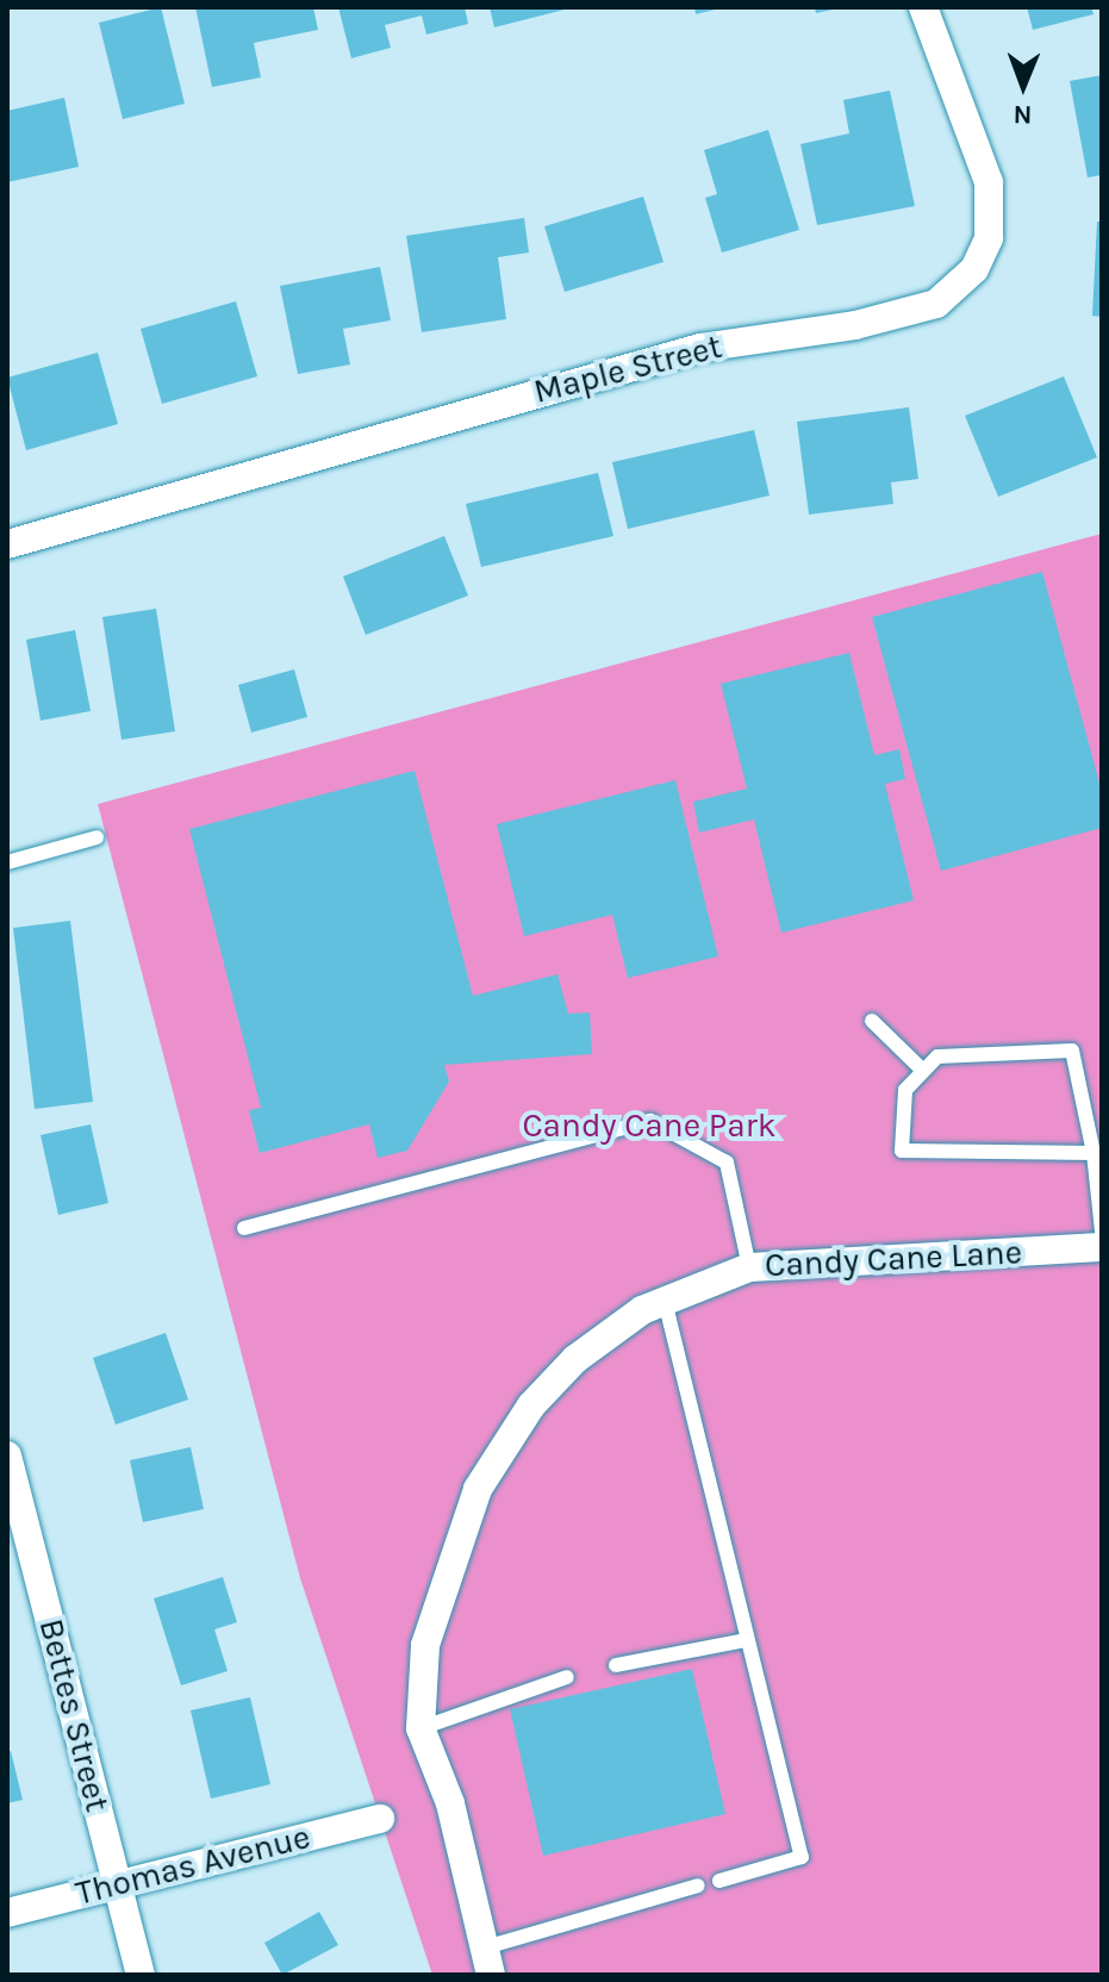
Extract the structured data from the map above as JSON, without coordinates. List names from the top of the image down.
{
  "streets": {
    "street": [
      "Maple Street",
      "Candy Cane Lane",
      "Bettes Street",
      "Thomas Avenue"
    ]
  },
  "crossings": [
    ["Bettes Street", "Thomas Avenue"]
  ],
  "parks": ["Candy Cane Park"],
  "north": "bottom"
}
